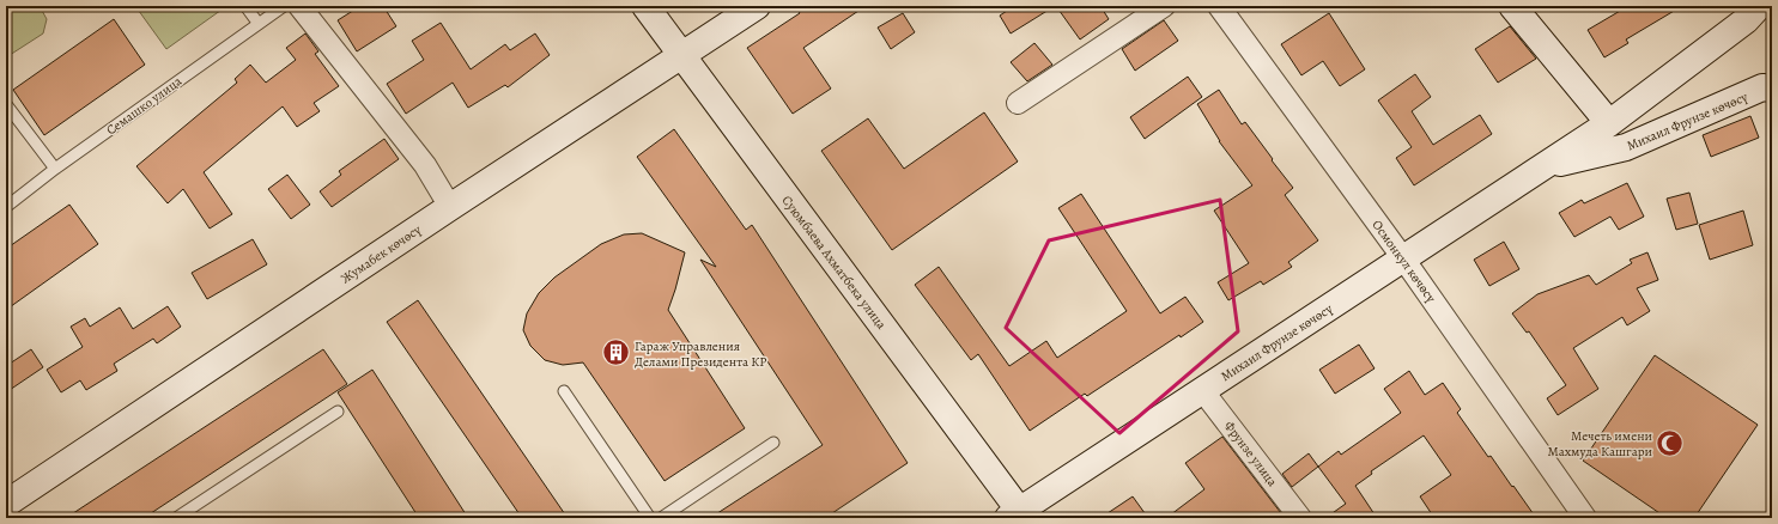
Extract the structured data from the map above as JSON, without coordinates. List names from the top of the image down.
{
  "streets": {
    "street": [
      "Михаил Фрунзе көчөсү",
      "Жумабек көчөсү",
      "Осмонкул көчөсү",
      "Суюмбаева Ахматбека улица",
      "Фрунзе улица"
    ],
    "lane": ["Семашко улица"]
  },
  "crossings": [
    ["Михаил Фрунзе көчөсү", "Осмонкул көчөсү"],
    ["Михаил Фрунзе көчөсү", "Суюмбаева Ахматбека улица"],
    ["Михаил Фрунзе көчөсү", "Фрунзе улица"],
    ["Жумабек көчөсү", "Суюмбаева Ахматбека улица"]
  ],
  "places": {
    "building": ["Гараж Управления Делами Президента КР"],
    "mosque": ["Мечеть имени Махмуда Кашгари"]
  }
}
